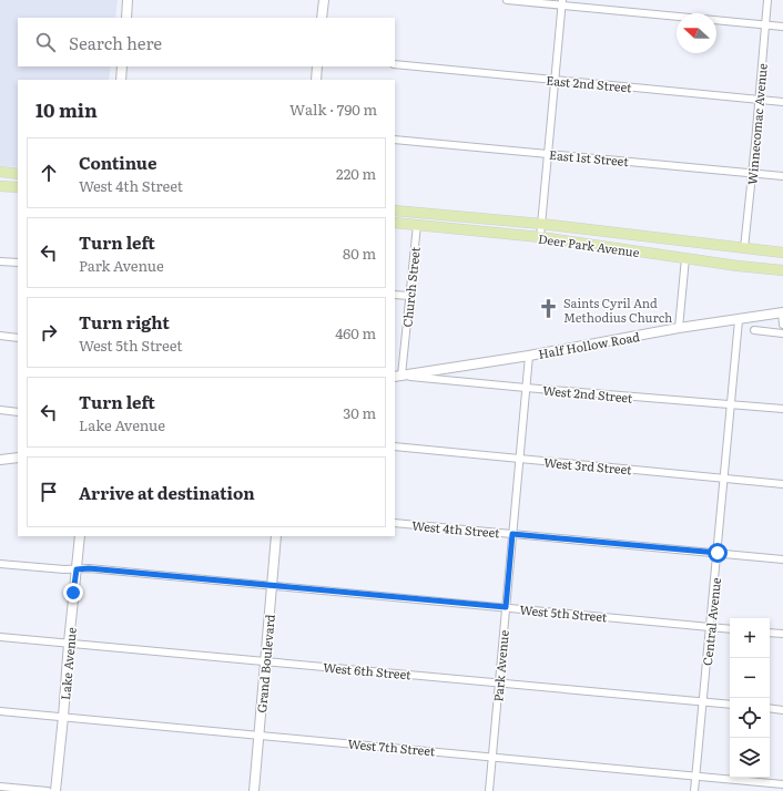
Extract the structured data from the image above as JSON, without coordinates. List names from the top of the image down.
{
  "streets": {
    "main road": ["Deer Park Avenue"],
    "street": [
      "East 2nd Street",
      "Winnecomac Avenue",
      "East 1st Street",
      "Church Street",
      "Half Hollow Road",
      "West 2nd Street",
      "West 3rd Street",
      "West 4th Street",
      "West 5th Street",
      "Central Avenue",
      "Lake Avenue",
      "Grand Boulevard",
      "Park Avenue",
      "West 6th Street",
      "West 7th Street"
    ]
  },
  "crossings": [
    ["East 2nd Street", "Winnecomac Avenue"],
    ["Winnecomac Avenue", "East 1st Street"],
    ["Winnecomac Avenue", "Deer Park Avenue"],
    ["Deer Park Avenue", "Church Street"],
    ["Church Street", "Half Hollow Road"],
    ["Church Street", "West 2nd Street"],
    ["Half Hollow Road", "West 2nd Street"],
    ["Half Hollow Road", "Central Avenue"],
    ["Half Hollow Road", "Park Avenue"],
    ["West 2nd Street", "Central Avenue"],
    ["West 2nd Street", "Park Avenue"],
    ["West 3rd Street", "Central Avenue"],
    ["West 3rd Street", "Park Avenue"],
    ["West 4th Street", "Central Avenue"],
    ["West 4th Street", "Park Avenue"],
    ["West 5th Street", "Central Avenue"],
    ["West 5th Street", "Lake Avenue"],
    ["West 5th Street", "Grand Boulevard"],
    ["West 5th Street", "Park Avenue"],
    ["Central Avenue", "West 6th Street"],
    ["Central Avenue", "West 7th Street"],
    ["Lake Avenue", "West 6th Street"],
    ["Lake Avenue", "West 7th Street"],
    ["Grand Boulevard", "West 6th Street"],
    ["Grand Boulevard", "West 7th Street"],
    ["Park Avenue", "West 6th Street"],
    ["Park Avenue", "West 7th Street"]
  ],
  "places": {
    "church": ["Saints Cyril And Methodius Church"]
  },
  "north": "left",
  "page": {
    "search": "Search here",
    "heading": ["10 min", "Walk · 790 m"],
    "list": [
      ["Continue", "West 4th Street", "220 m"],
      ["Turn left", "Park Avenue", "80 m"],
      ["Turn right", "West 5th Street", "460 m"],
      ["Turn left", "Lake Avenue", "30 m"],
      "Arrive at destination"
    ],
    "map_buttons": ["+", "−"]
  }
}
